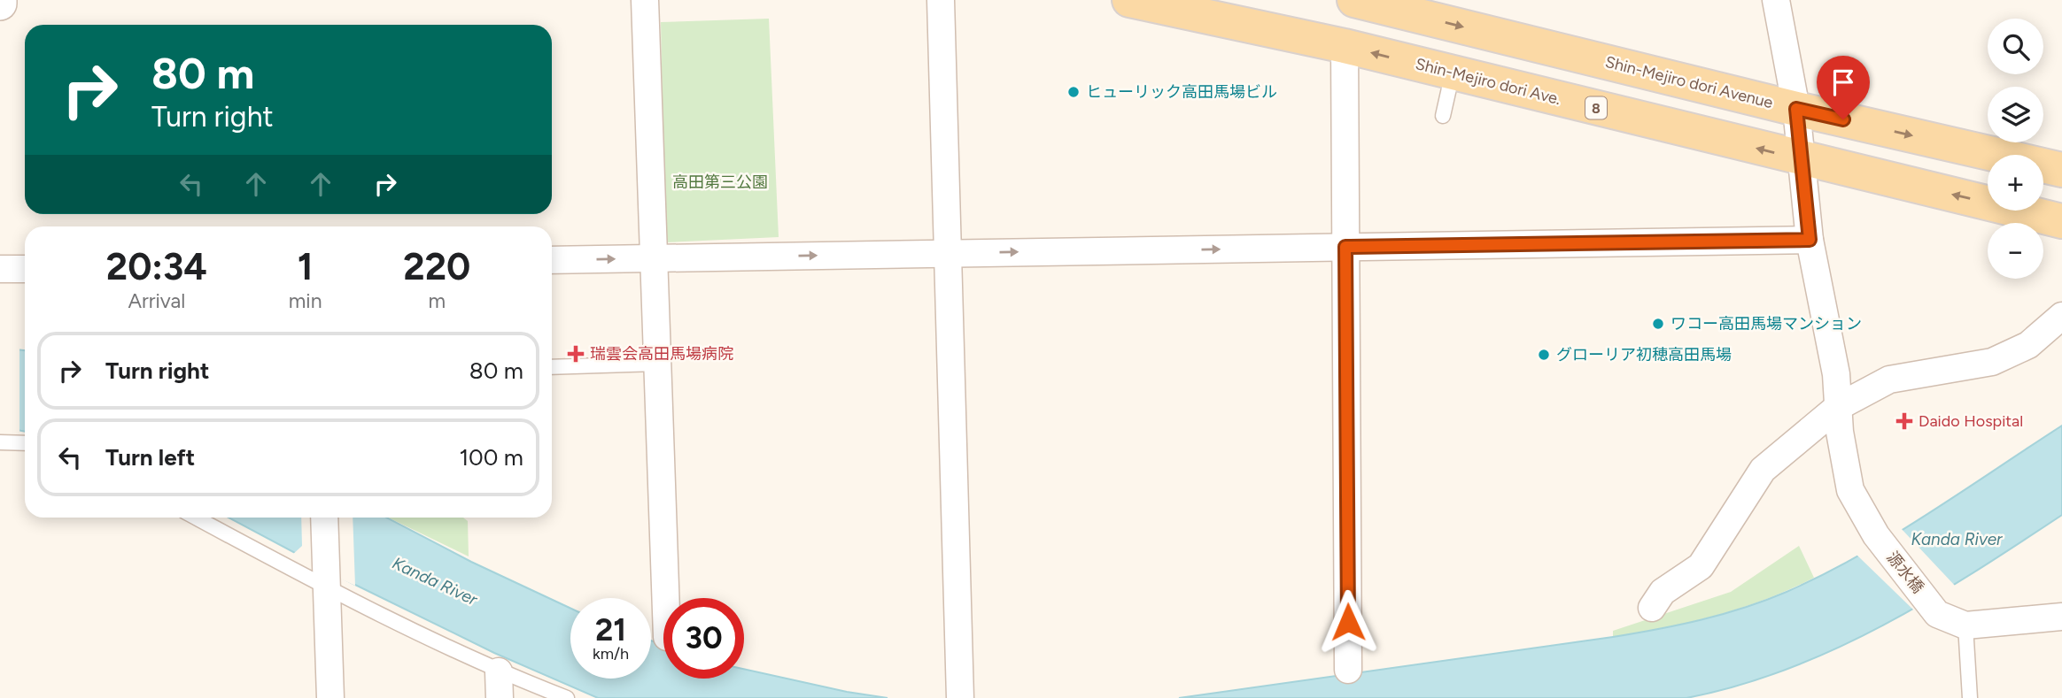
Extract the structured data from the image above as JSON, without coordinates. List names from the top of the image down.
{
  "streets": {
    "main road": ["Shin-Mejiro dori Ave.", "Shin-Mejiro dori Avenue", "8"],
    "street": ["源水橋"]
  },
  "crossings": [
    ["Shin-Mejiro dori Ave.", "源水橋"],
    ["Shin-Mejiro dori Avenue", "源水橋"]
  ],
  "one_way": ["Shin-Mejiro dori Ave.", "Shin-Mejiro dori Avenue"],
  "water": ["Kanda River"],
  "parks": ["高田第三公園"],
  "places": {
    "other": ["ヒューリック高田馬場ビル", "ワコー高田馬場マンション", "グローリア初穂高田馬場"],
    "health": ["瑞雲会高田馬場病院", "Daido Hospital"]
  },
  "page": {
    "map_buttons": ["+", "−"],
    "turn": ["80 m", "Turn right"],
    "eta": [
      "20:34",
      "Arrival",
      "1",
      "min",
      "220",
      "m"
    ],
    "list": [
      {
        "name": "Turn right",
        "value": "80 m"
      },
      {
        "name": "Turn left",
        "value": "100 m"
      }
    ],
    "speed": "21 km/h",
    "limit": "30"
  }
}
